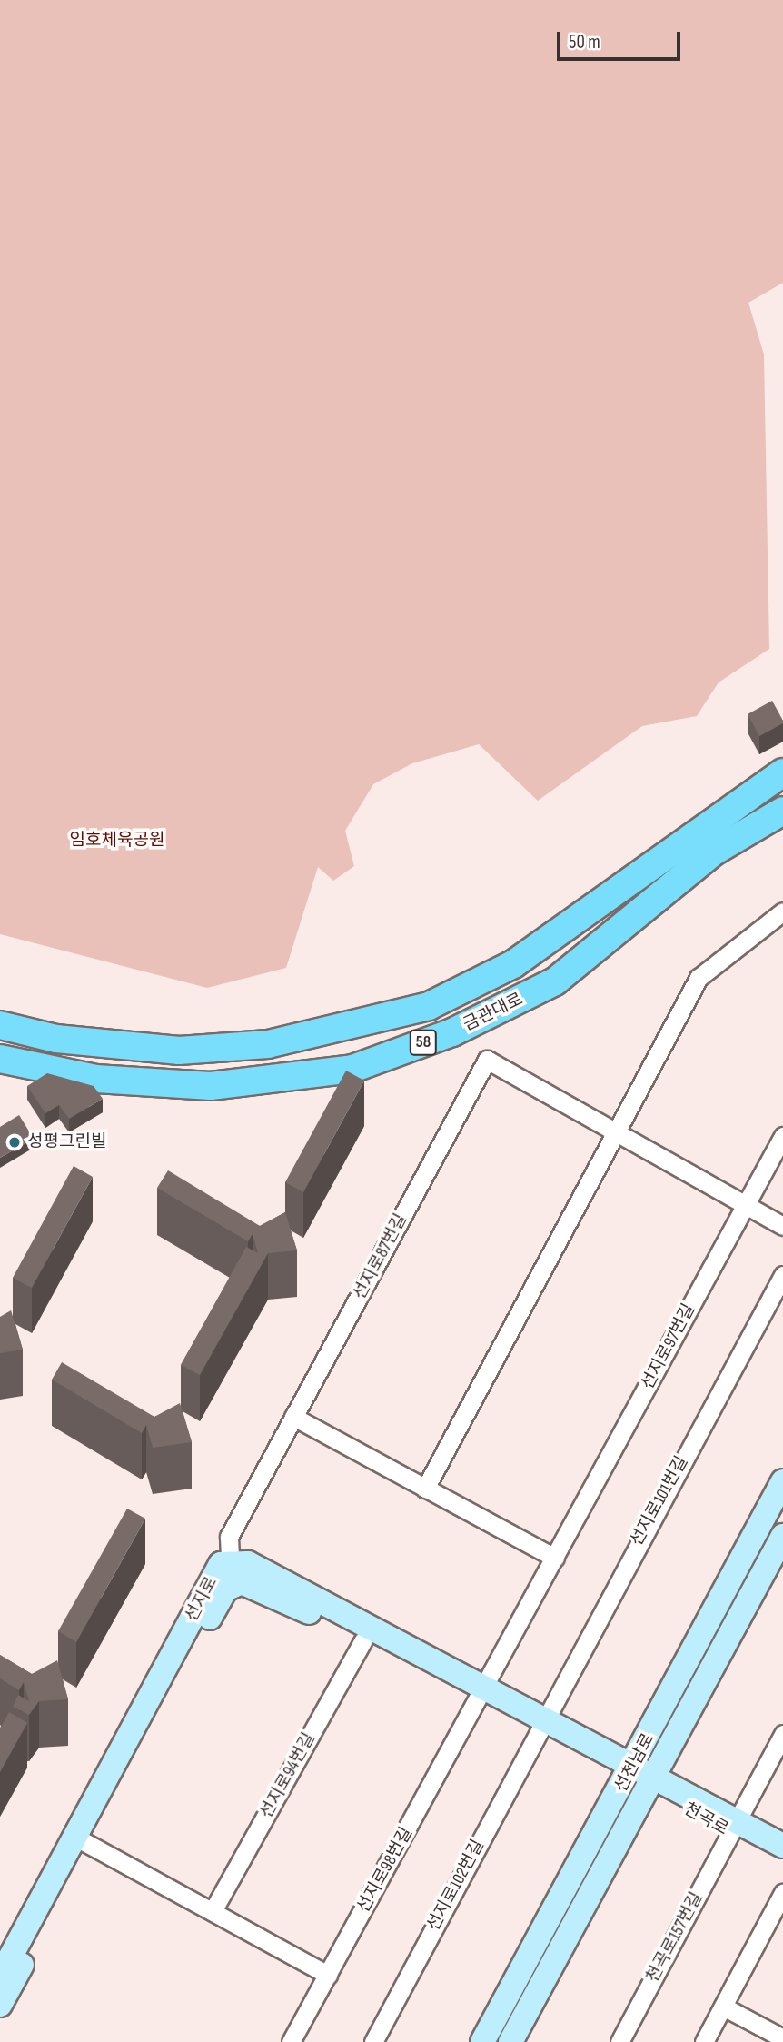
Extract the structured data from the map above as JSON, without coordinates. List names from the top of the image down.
{
  "streets": {
    "main road": ["금관대로", "58"],
    "street": [
      "선지로87번길",
      "선지로97번길",
      "선지로101번길",
      "선지로",
      "선천남로",
      "선지로94번길",
      "천곡로",
      "선지로98번길",
      "선지로102번길",
      "천곡로157번길"
    ]
  },
  "crossings": [
    ["선지로87번길", "선지로97번길"],
    ["선지로87번길", "선지로"],
    ["선지로97번길", "선지로"],
    ["선지로97번길", "선지로98번길"],
    ["선지로101번길", "선지로"],
    ["선지로101번길", "선지로102번길"],
    ["선지로", "선천남로"],
    ["선지로", "선지로94번길"],
    ["선지로", "천곡로"],
    ["선지로", "선지로98번길"],
    ["선지로", "선지로102번길"],
    ["선천남로", "천곡로"],
    ["천곡로", "천곡로157번길"]
  ],
  "parks": ["임호체육공원"],
  "places": ["성평그린빌"],
  "scale_bar": "50 m"
}
